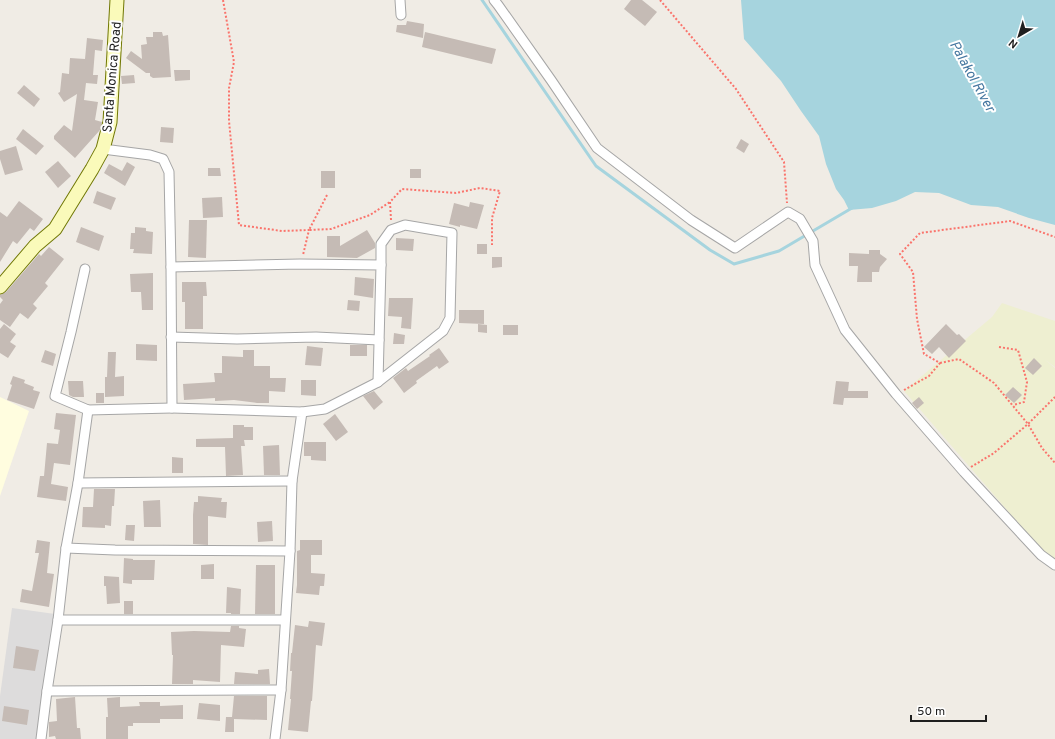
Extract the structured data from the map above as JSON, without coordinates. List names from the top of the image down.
{
  "streets": {
    "street": ["Santa Monica Road"]
  },
  "water": ["Palakol River"],
  "scale_bar": "50 m",
  "north": "bottom left"
}
